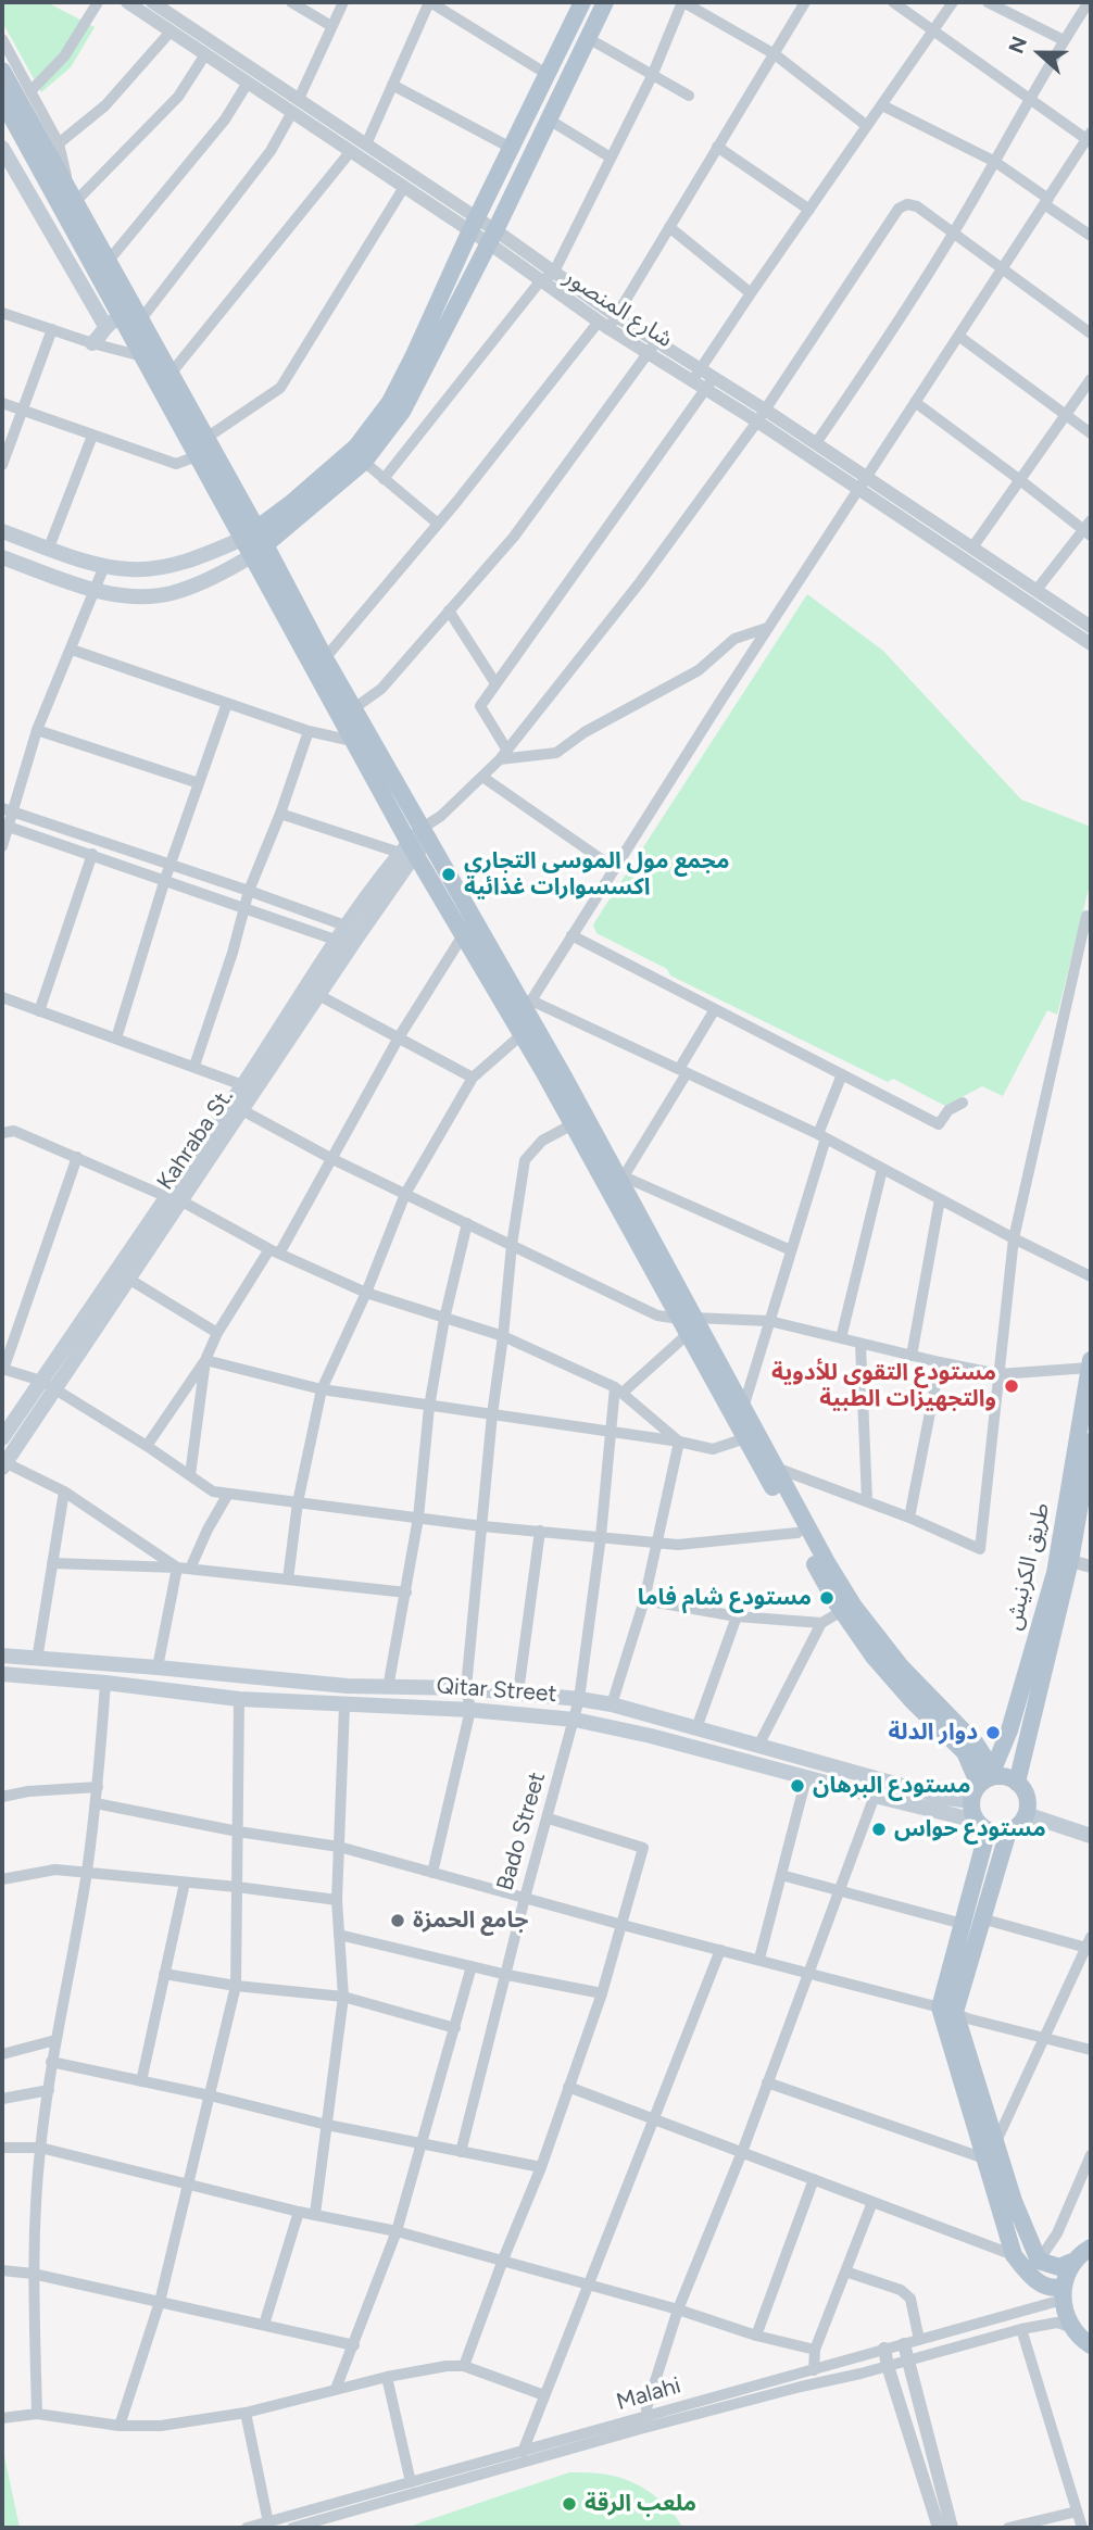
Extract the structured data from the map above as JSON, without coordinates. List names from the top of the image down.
{
  "streets": {
    "main road": ["Kahraba St.", "طريق الكرنيش", "Qitar Street"],
    "street": ["شارع المنصور", "Bado Street", "Malahi"]
  },
  "crossings": [
    ["طريق الكرنيش", "Qitar Street"],
    ["Qitar Street", "Bado Street"]
  ],
  "places": [
    "مجمع مول الموسى التجاري اكسسوارات غذائية",
    "مستودع التقوى للأدوية والتجهيزات الطبية",
    "مستودع شام فاما",
    "دوار الدلة",
    "مستودع البرهان",
    "مستودع حواس",
    "جامع الحمزة",
    "ملعب الرقة"
  ],
  "north": "left"
}
